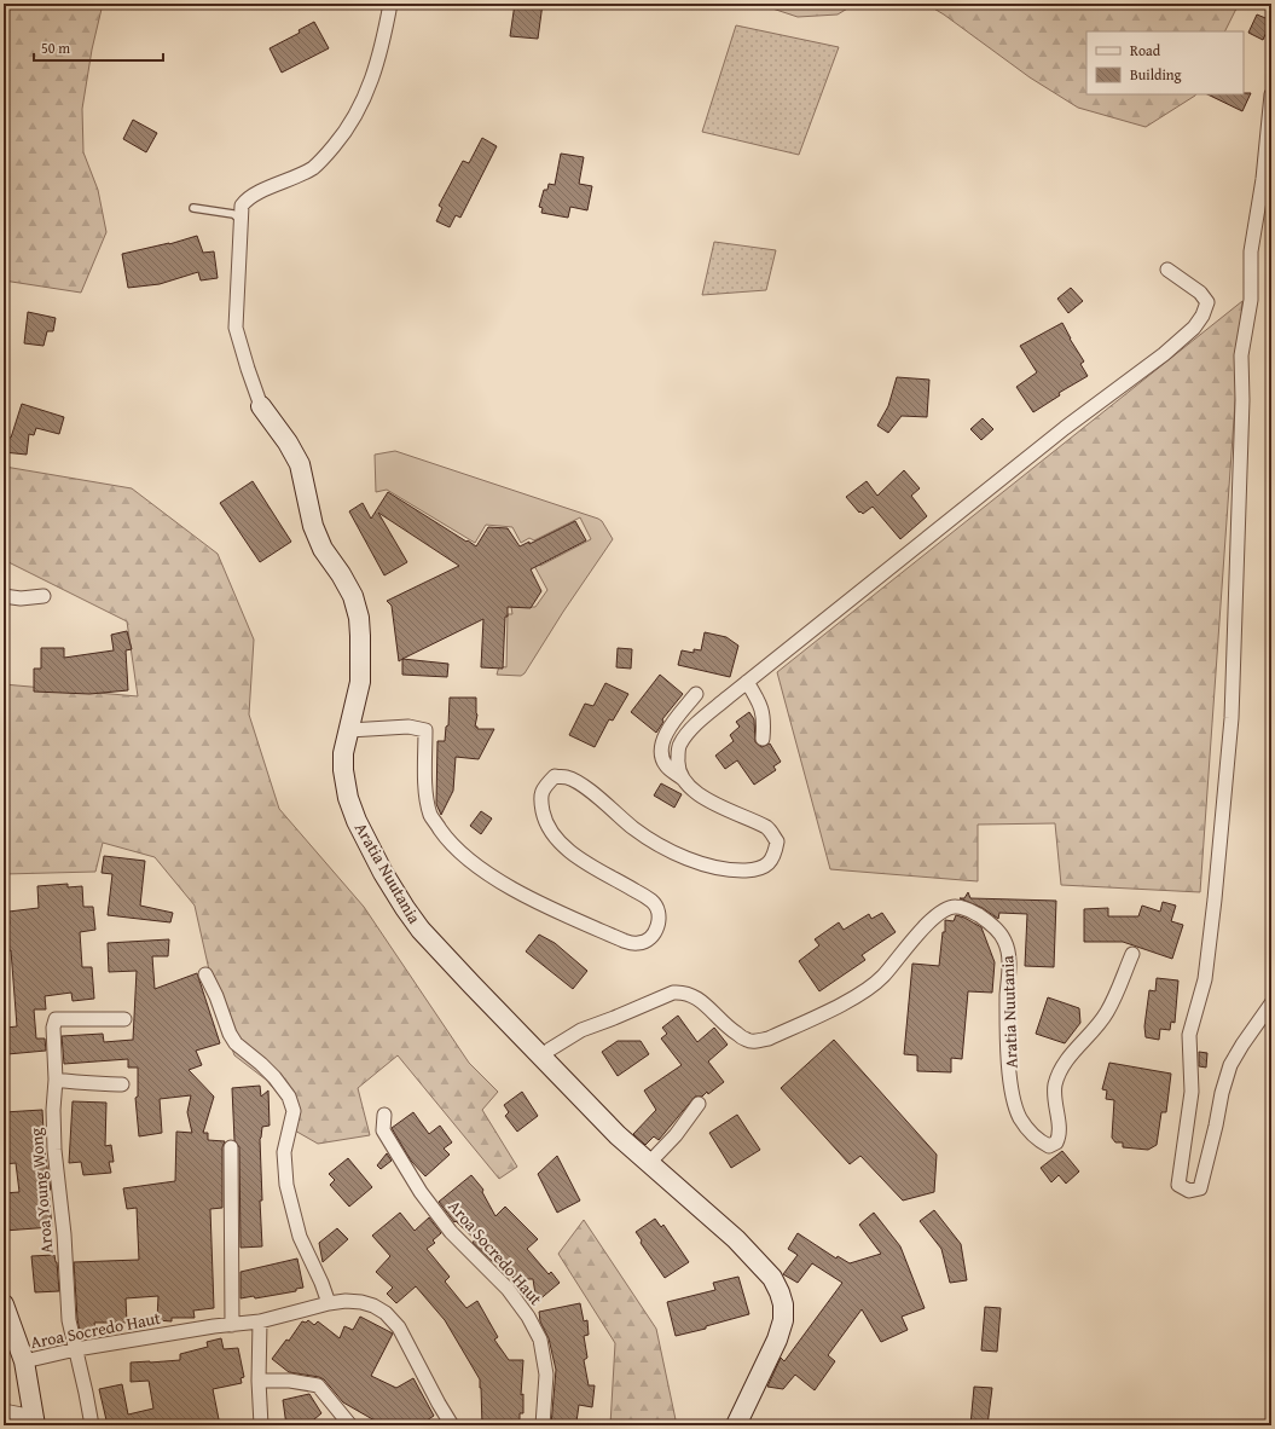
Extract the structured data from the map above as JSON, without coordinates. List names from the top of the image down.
{
  "streets": {
    "street": ["Aratia Nuutania", "Aroa Young Wong", "Aroa Socredo Haut"]
  },
  "crossings": [
    ["Aroa Young Wong", "Aroa Socredo Haut"]
  ],
  "legend": ["Road", "Building"],
  "scale_bar": "50 m"
}
